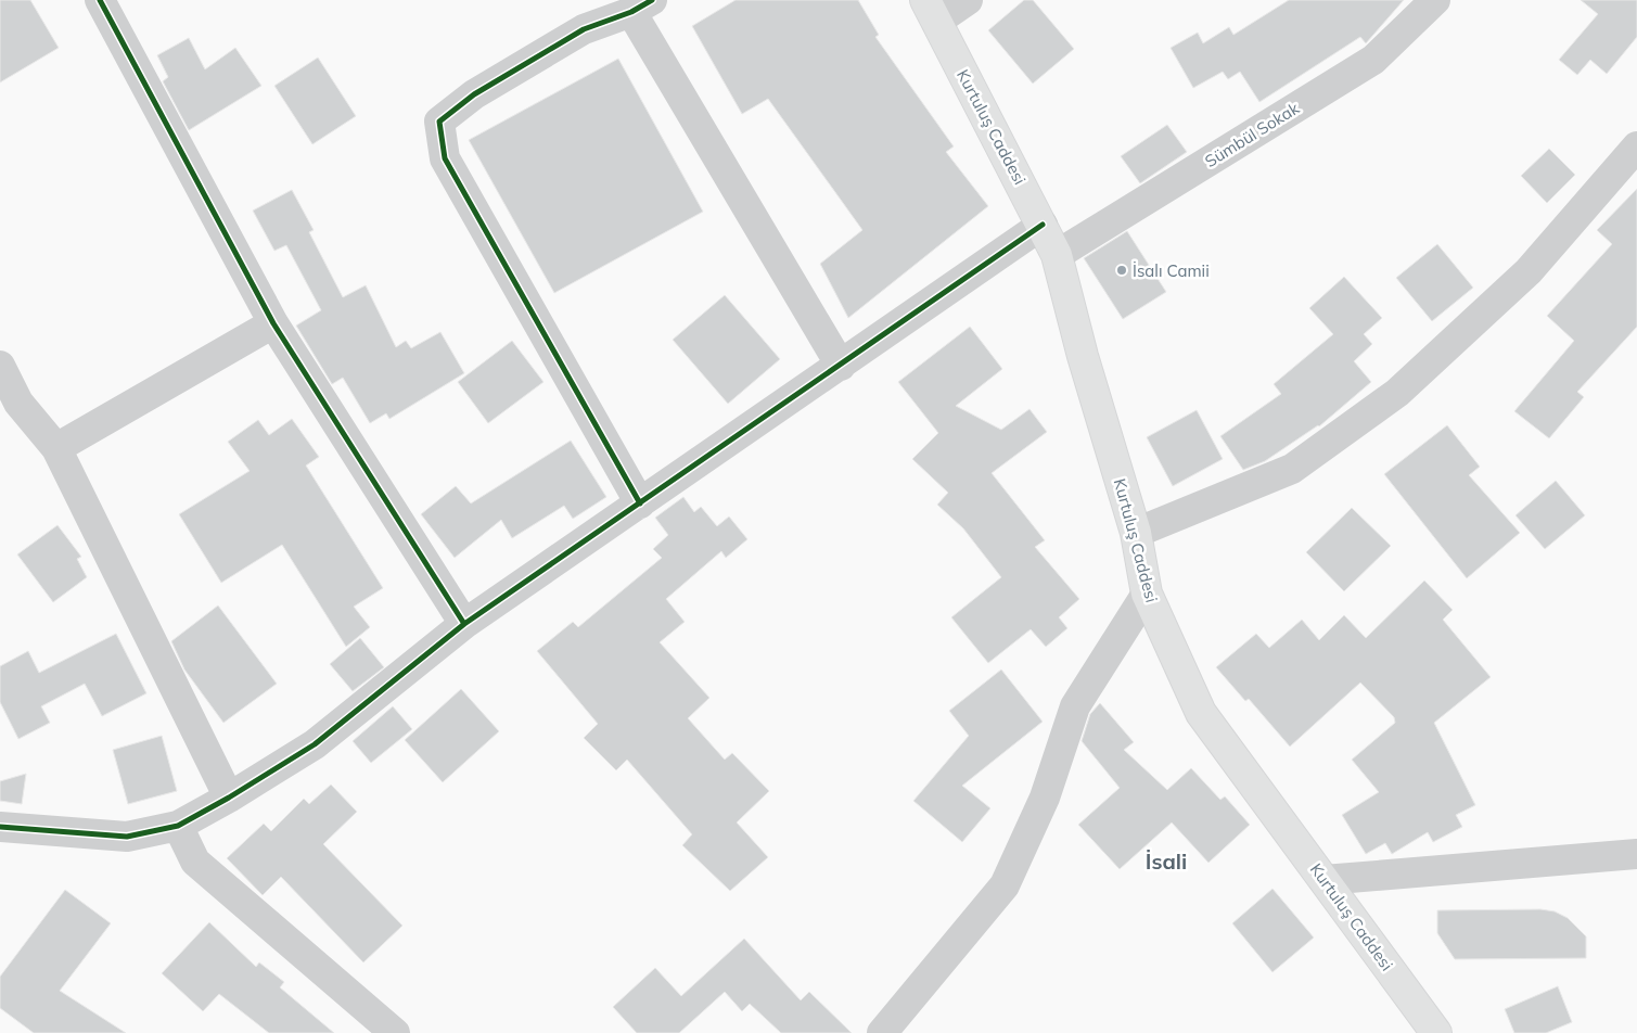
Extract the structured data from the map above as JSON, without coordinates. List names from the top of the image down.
{
  "streets": {
    "main road": ["Kurtuluş Caddesi"],
    "street": ["Sümbül Sokak"]
  },
  "crossings": [
    ["Kurtuluş Caddesi", "Sümbül Sokak"]
  ],
  "districts": ["İsali"],
  "places": ["İsalı Camii"]
}
